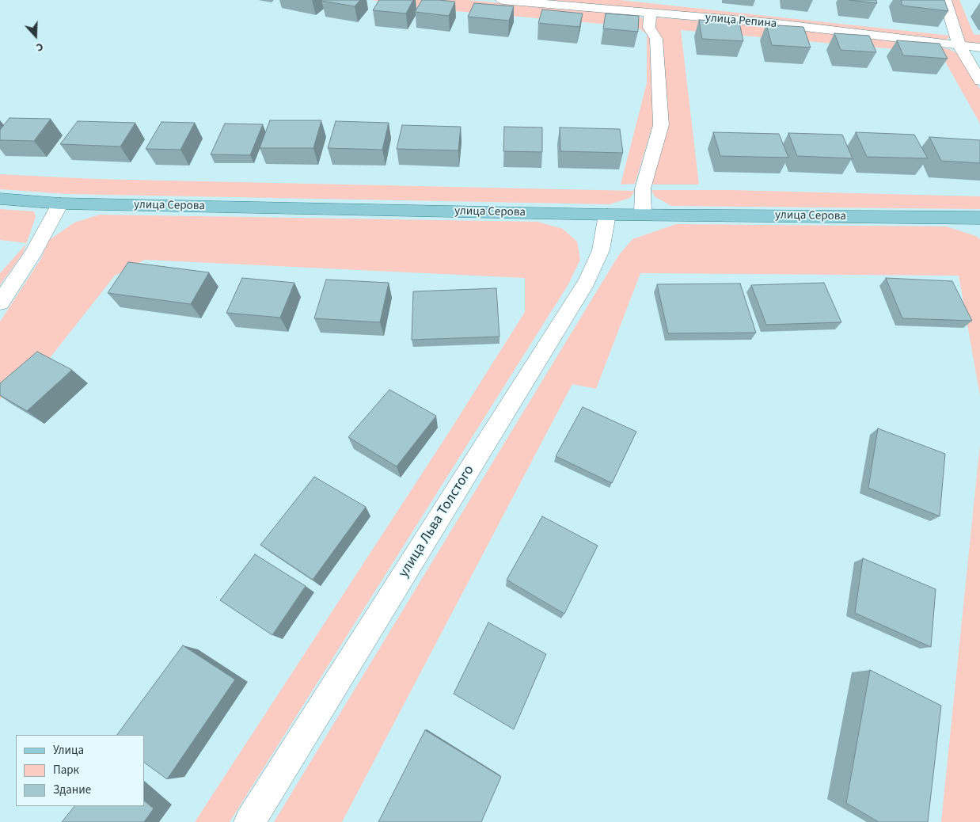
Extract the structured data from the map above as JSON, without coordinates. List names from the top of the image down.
{
  "streets": {
    "main road": ["улица Серова"],
    "street": ["улица Репина", "улица Льва Толстого"]
  },
  "crossings": [
    ["улица Серова", "улица Льва Толстого"]
  ],
  "legend": ["Улица", "Парк", "Здание"],
  "north": "bottom"
}
